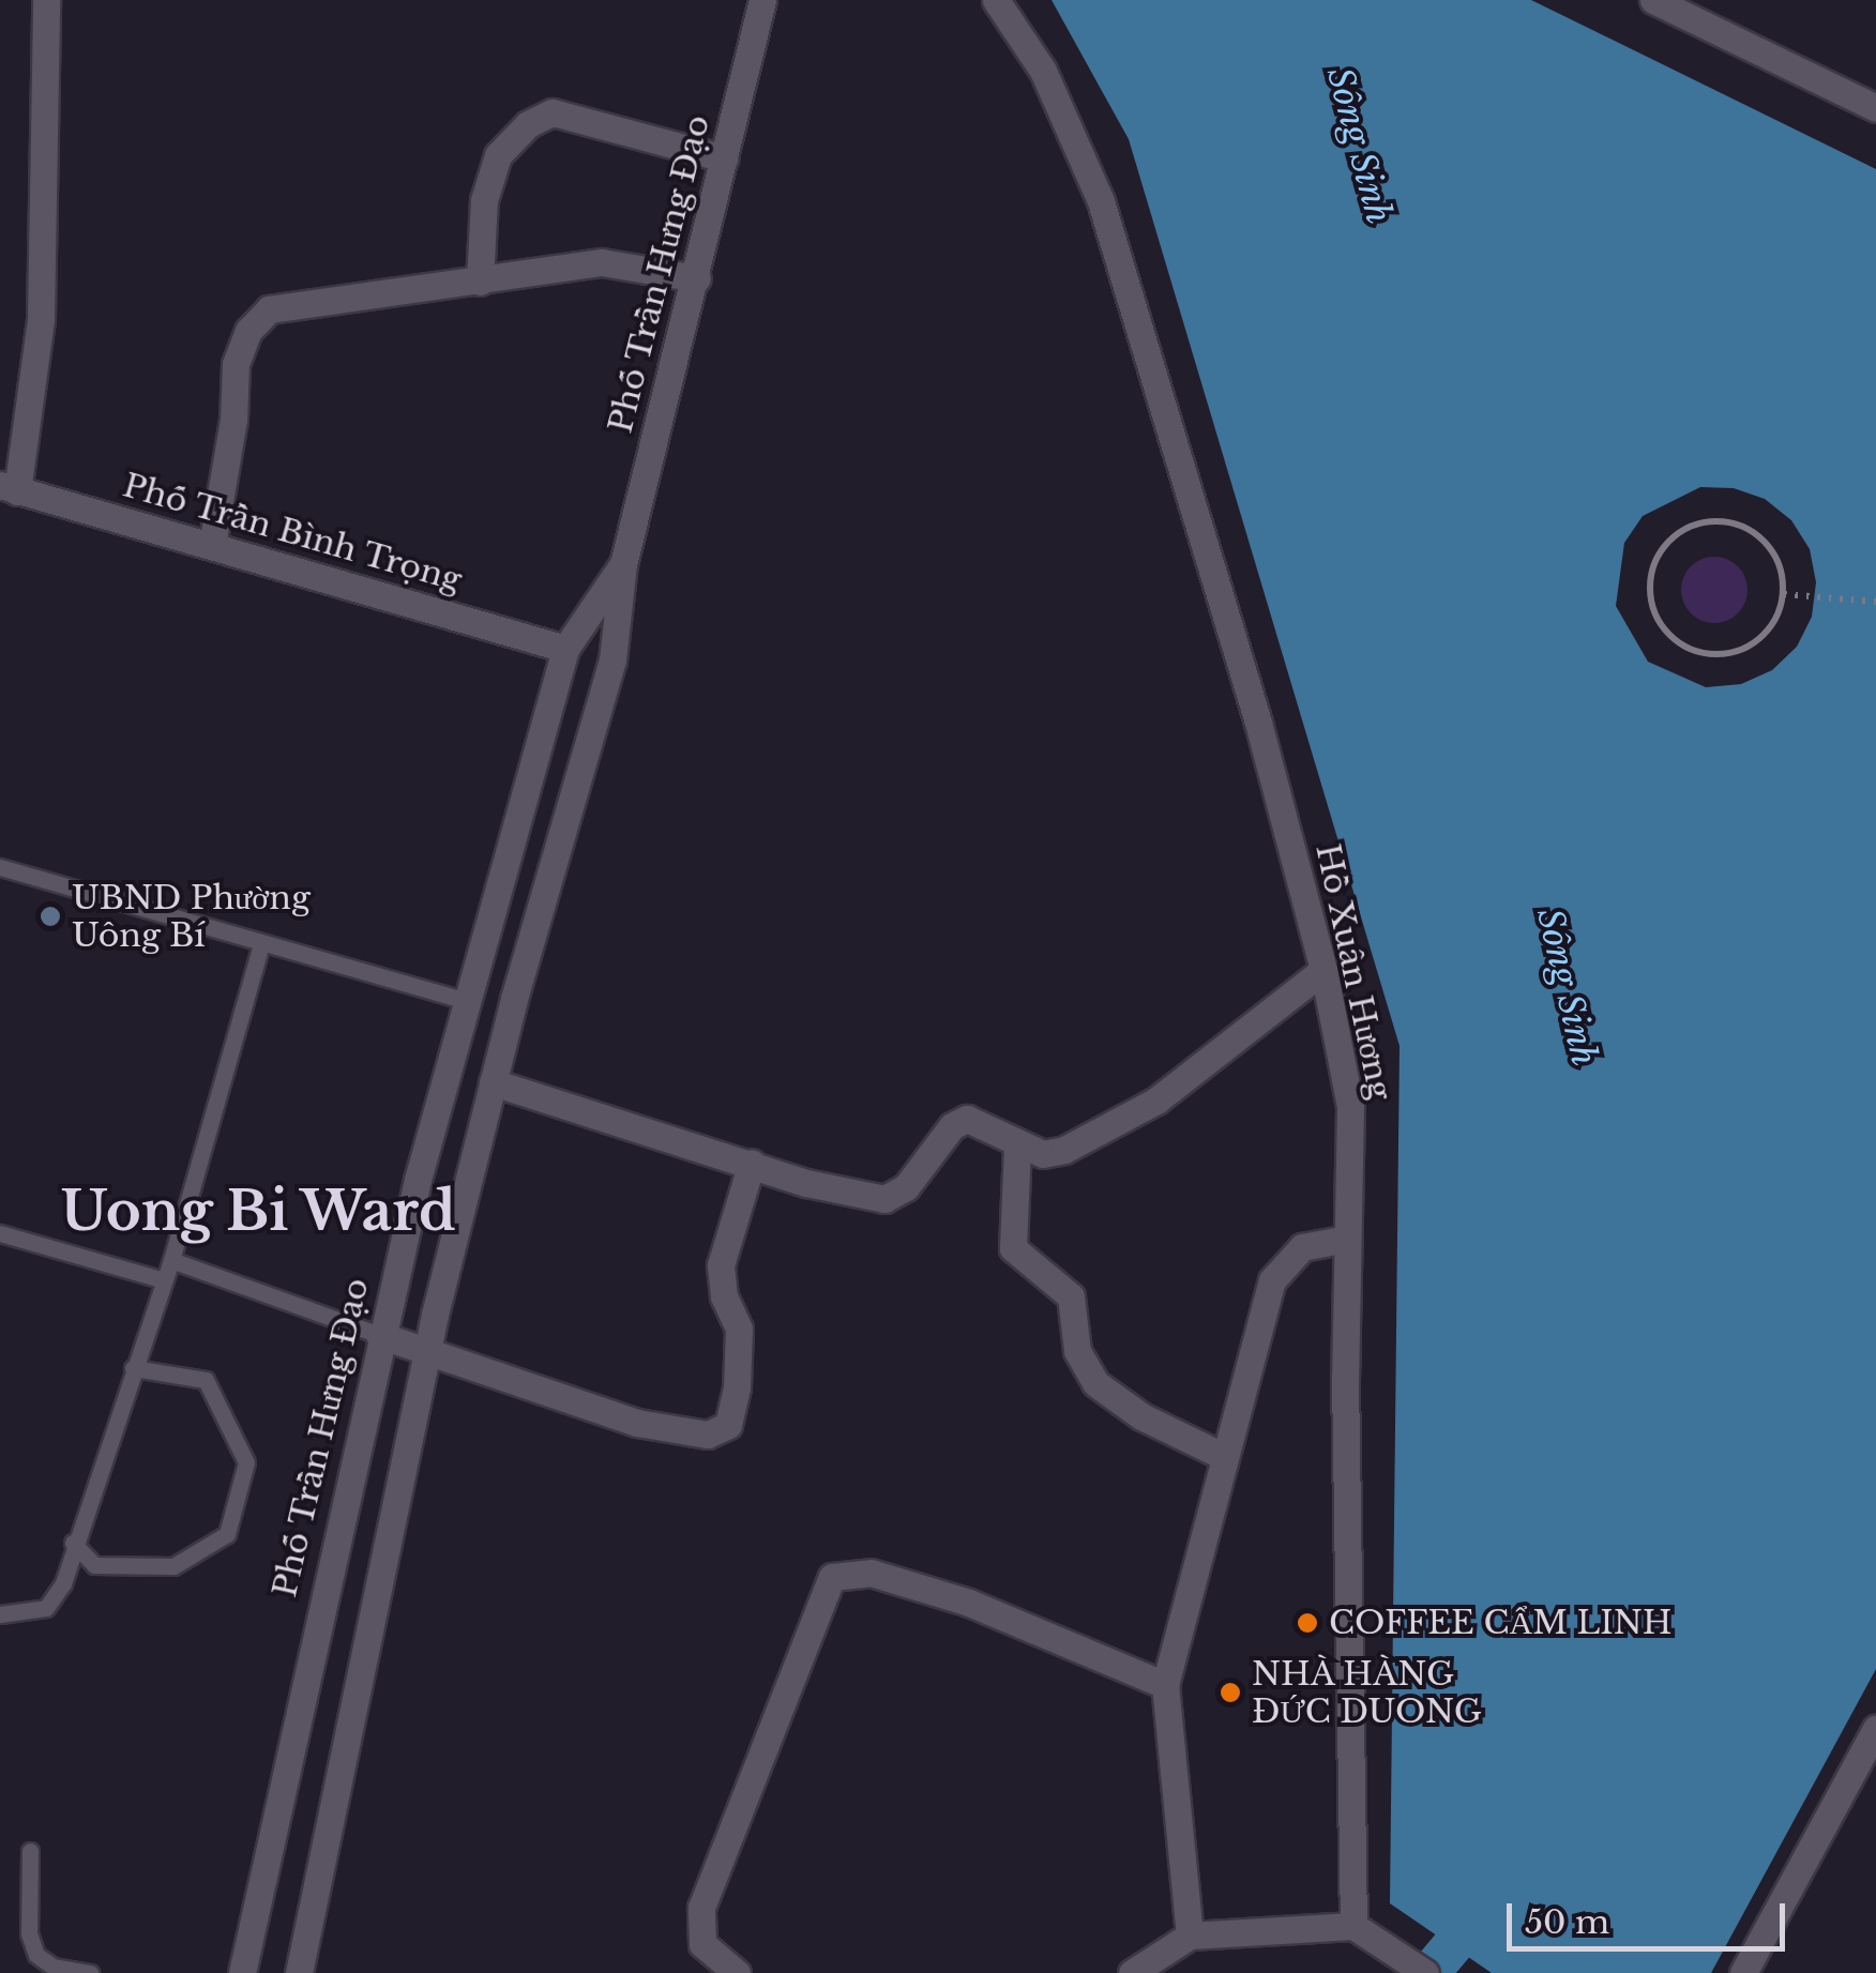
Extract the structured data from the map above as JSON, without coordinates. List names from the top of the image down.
{
  "streets": {
    "street": ["Phố Trần Hưng Đạo", "Phố Trần Bình Trọng", "Hồ Xuân Hương"]
  },
  "crossings": [
    ["Phố Trần Hưng Đạo", "Phố Trần Bình Trọng"]
  ],
  "districts": ["Uong Bi Ward"],
  "water": ["Sông Sinh"],
  "places": ["UBND Phường Uông Bí", "COFFEE CẨM LINH", "NHÀ HÀNG ĐỨC DUONG"],
  "scale_bar": "50 m"
}
